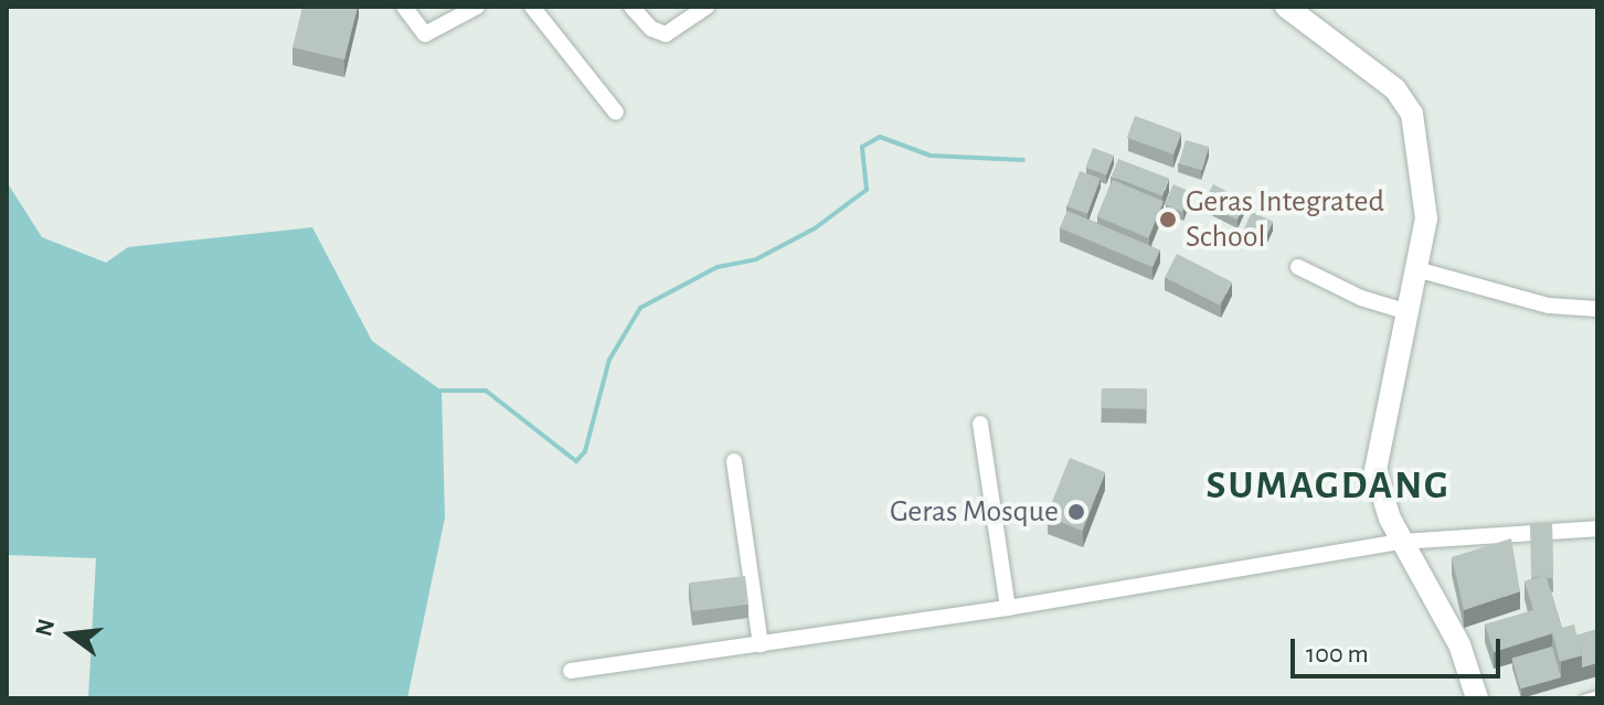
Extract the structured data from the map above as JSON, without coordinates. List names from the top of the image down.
{
  "districts": ["SUMAGDANG"],
  "places": ["Geras Integrated School", "Geras Mosque"],
  "scale_bar": "100 m",
  "north": "left"
}
